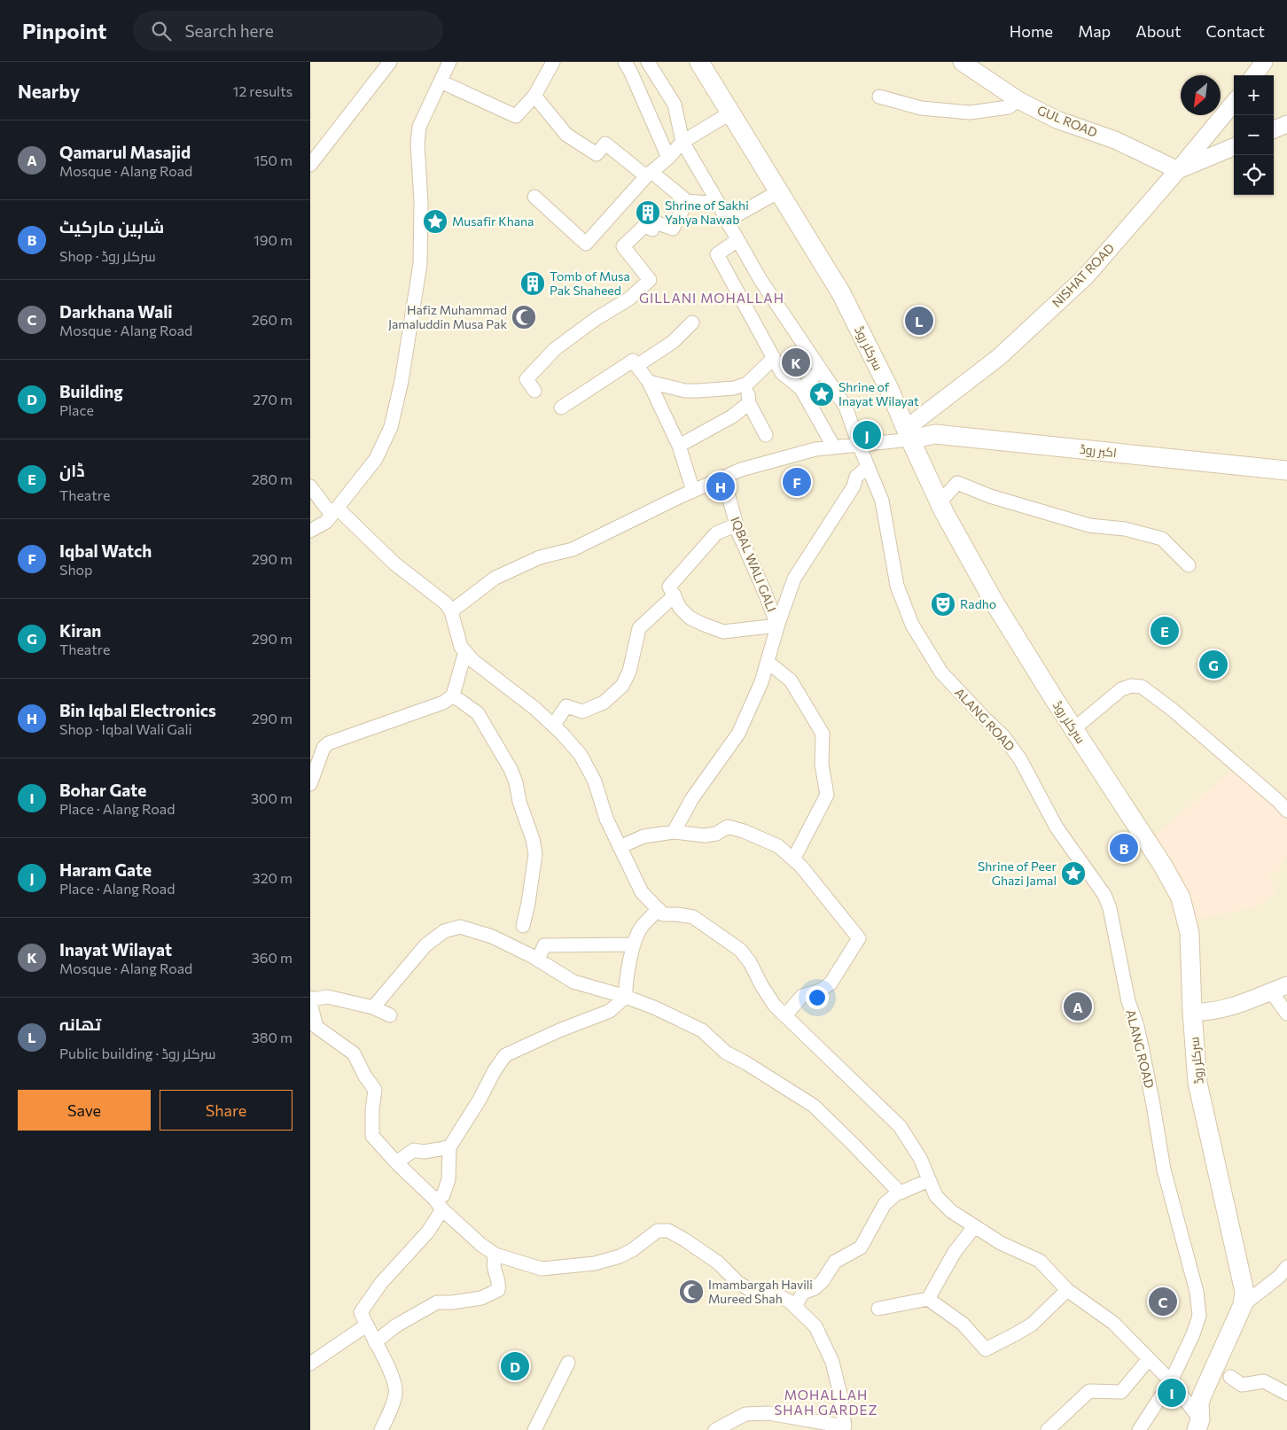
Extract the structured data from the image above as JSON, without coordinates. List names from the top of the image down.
{
  "streets": {
    "main road": ["سرکلر روڈ", "اکبر روڈ"],
    "street": [
      "GUL ROAD",
      "NISHAT ROAD",
      "IQBAL WALI GALI",
      "ALANG ROAD"
    ]
  },
  "crossings": [
    ["GUL ROAD", "NISHAT ROAD"],
    ["NISHAT ROAD", "سرکلر روڈ"],
    ["NISHAT ROAD", "اکبر روڈ"],
    ["سرکلر روڈ", "اکبر روڈ"]
  ],
  "districts": ["GILLANI MOHALLAH", "MOHALLAH SHAH GARDEZ"],
  "places": {
    "building": ["Shrine of Sakhi Yahya Nawab", "Tomb of Musa Pak Shaheed"],
    "place": ["Musafir Khana", "Shrine of Inayat Wilayat", "Shrine of Peer Ghazi Jamal"],
    "mosque": ["Hafiz Muhammad Jamaluddin Musa Pak", "Imambargah Havili Mureed Shah"],
    "theatre": ["Radho"]
  },
  "north": "bottom left",
  "page": {
    "header": "Pinpoint",
    "search": "Search here",
    "nav": [
      "Home",
      "Map",
      "About",
      "Contact"
    ],
    "heading": ["Nearby", "12 results"],
    "map_buttons": ["+", "−"],
    "list": [
      {
        "mark": "A",
        "name": "Qamarul Masajid",
        "note": "Mosque · Alang Road",
        "value": "150 m"
      },
      {
        "mark": "B",
        "name": "شاہین مارکیٹ",
        "note": "Shop · سرکلر روڈ",
        "value": "190 m"
      },
      {
        "mark": "C",
        "name": "Darkhana Wali",
        "note": "Mosque · Alang Road",
        "value": "260 m"
      },
      {
        "mark": "D",
        "name": "Building",
        "note": "Place",
        "value": "270 m"
      },
      {
        "mark": "E",
        "name": "ڈان",
        "note": "Theatre",
        "value": "280 m"
      },
      {
        "mark": "F",
        "name": "Iqbal Watch",
        "note": "Shop",
        "value": "290 m"
      },
      {
        "mark": "G",
        "name": "Kiran",
        "note": "Theatre",
        "value": "290 m"
      },
      {
        "mark": "H",
        "name": "Bin Iqbal Electronics",
        "note": "Shop · Iqbal Wali Gali",
        "value": "290 m"
      },
      {
        "mark": "I",
        "name": "Bohar Gate",
        "note": "Place · Alang Road",
        "value": "300 m"
      },
      {
        "mark": "J",
        "name": "Haram Gate",
        "note": "Place · Alang Road",
        "value": "320 m"
      },
      {
        "mark": "K",
        "name": "Inayat Wilayat",
        "note": "Mosque · Alang Road",
        "value": "360 m"
      },
      {
        "mark": "L",
        "name": "تھانہ",
        "note": "Public building · سرکلر روڈ",
        "value": "380 m"
      }
    ],
    "pins": [
      "L",
      "K",
      "J",
      "F",
      "H",
      "E",
      "G",
      "B",
      "A",
      "C",
      "D",
      "I"
    ],
    "buttons": ["Save", "Share"]
  }
}
